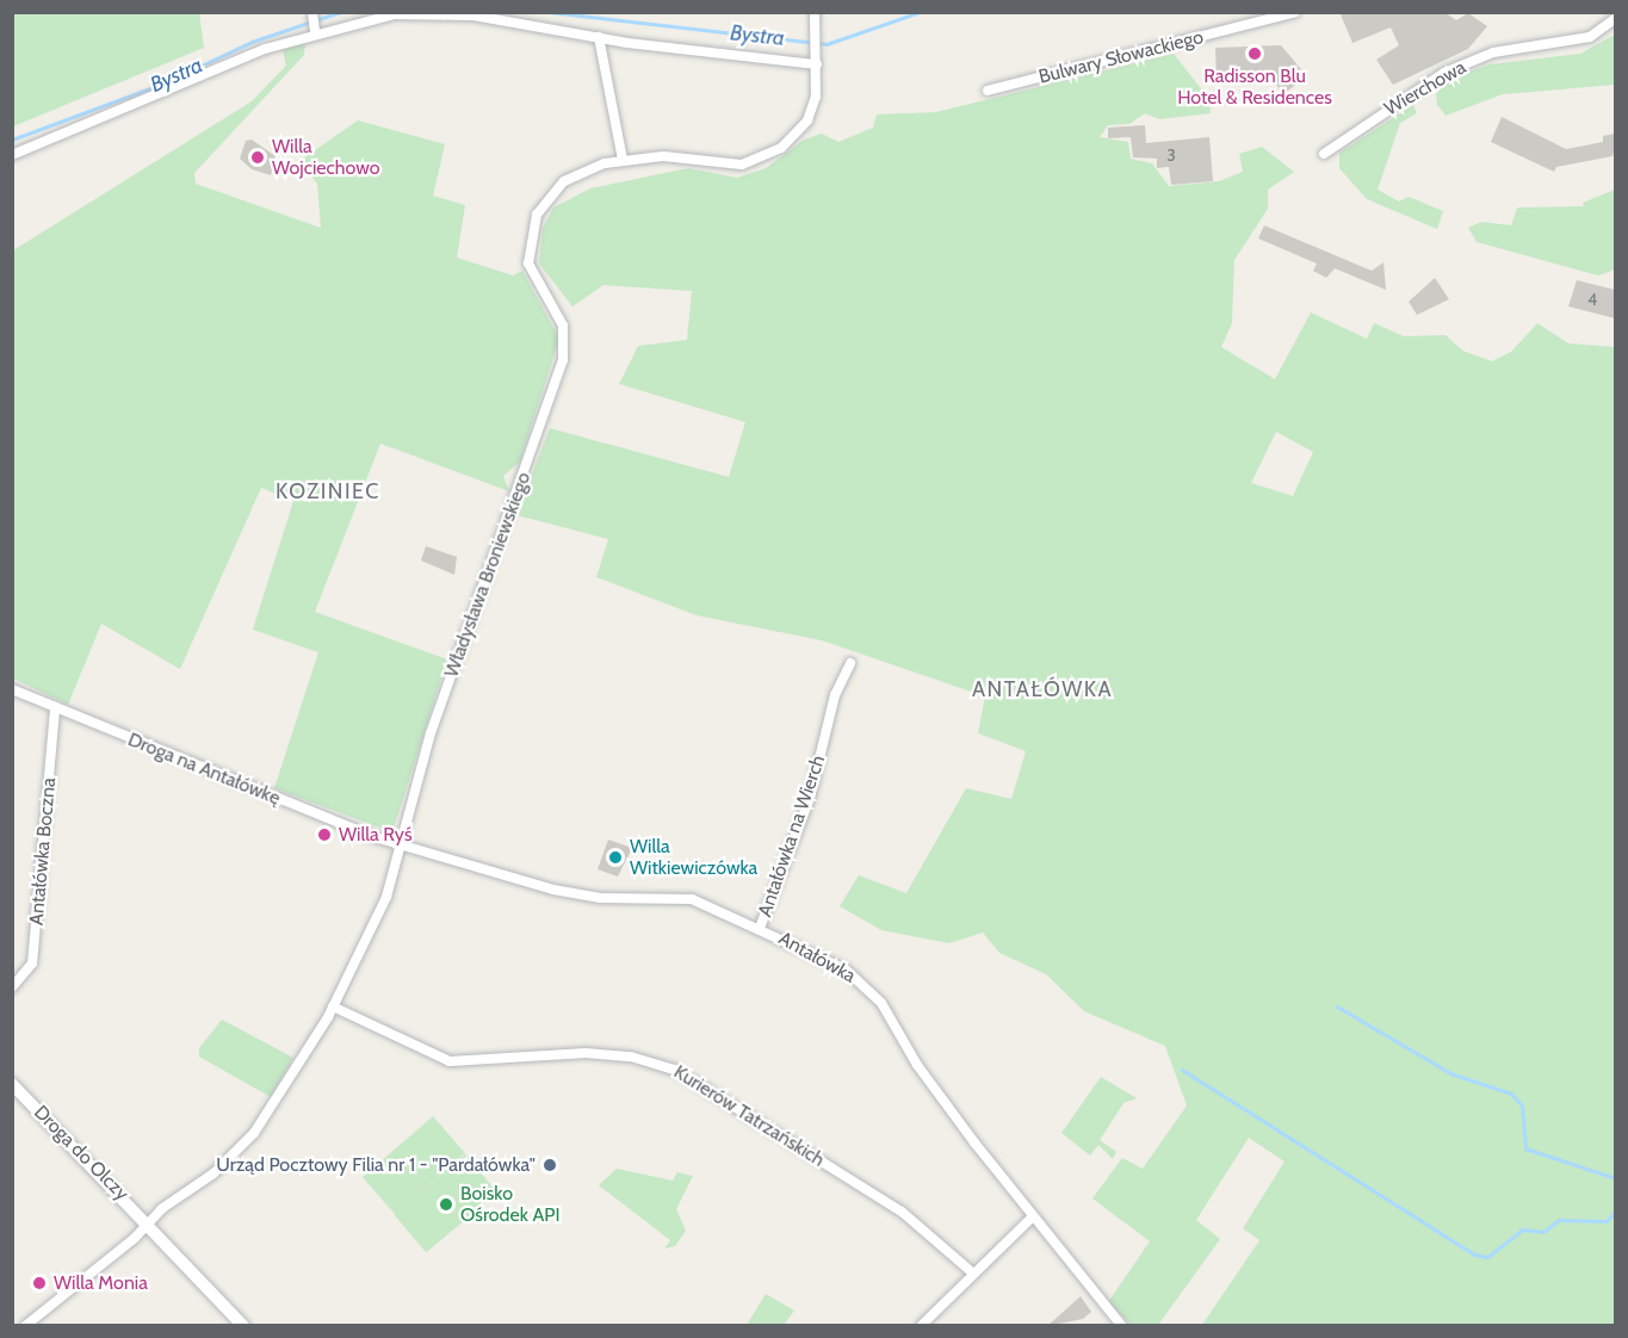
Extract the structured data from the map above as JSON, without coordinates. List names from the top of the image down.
{
  "streets": {
    "street": [
      "Bulwary Słowackiego",
      "Wierchowa",
      "Władysława Broniewskiego",
      "Droga na Antałówkę",
      "Antałówka na Wierch",
      "Antałówka Boczna",
      "Antałówka",
      "Kurierów Tatrzańskich",
      "Droga do Olczy"
    ]
  },
  "crossings": [
    ["Władysława Broniewskiego", "Droga na Antałówkę"],
    ["Władysława Broniewskiego", "Antałówka"],
    ["Władysława Broniewskiego", "Kurierów Tatrzańskich"],
    ["Władysława Broniewskiego", "Droga do Olczy"],
    ["Droga na Antałówkę", "Antałówka Boczna"],
    ["Droga na Antałówkę", "Antałówka"],
    ["Antałówka na Wierch", "Antałówka"]
  ],
  "districts": ["KOZINIEC", "ANTAŁÓWKA"],
  "water": ["Bystra"],
  "places": [
    "Radisson Blu Hotel & Residences",
    "Willa Wojciechowo",
    "Willa Ryś",
    "Willa Witkiewiczówka",
    "Urząd Pocztowy Filia nr 1 - \"Pardałówka\"",
    "Boisko Ośrodek API",
    "Willa Monia"
  ],
  "house_numbers": ["3", "4"]
}
